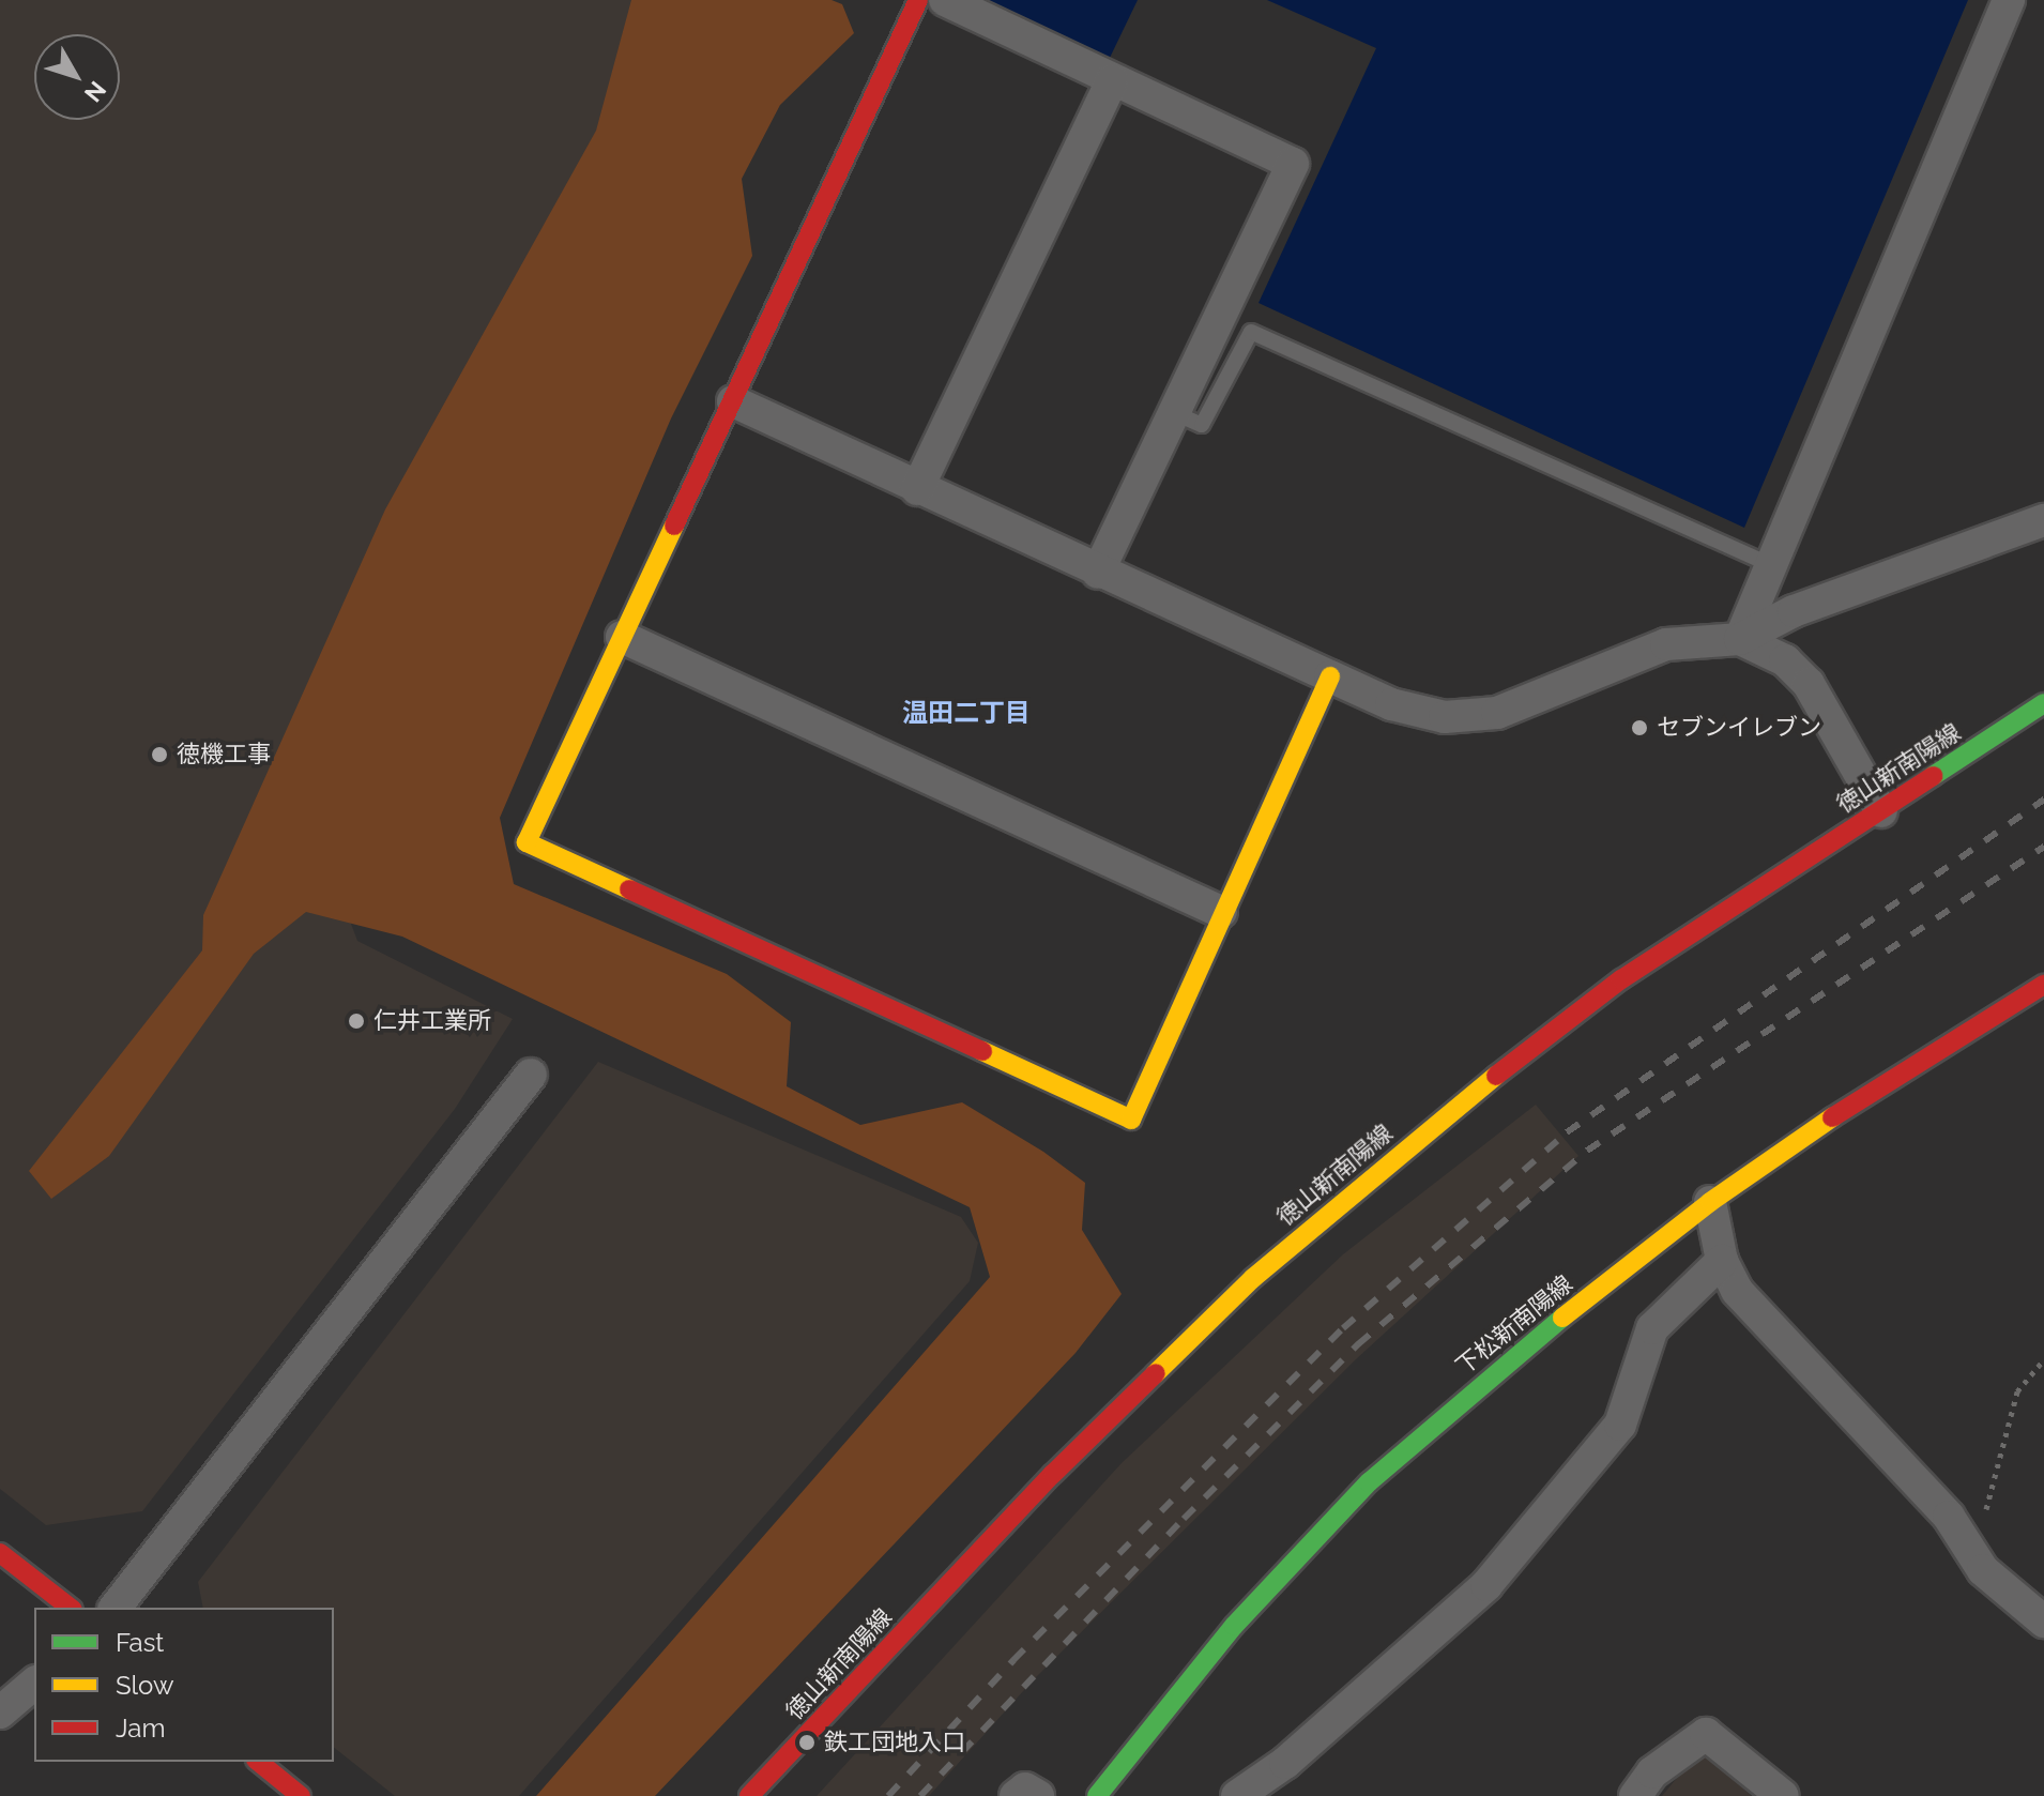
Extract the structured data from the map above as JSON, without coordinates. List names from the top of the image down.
{
  "streets": {
    "main road": ["徳山新南陽線", "下松新南陽線"]
  },
  "districts": ["温田二丁目"],
  "places": [
    "セブンイレブン",
    "徳機工事",
    "仁井工業所",
    "鉄工団地入口"
  ],
  "legend": ["Fast", "Slow", "Jam"],
  "north": "bottom right"
}
